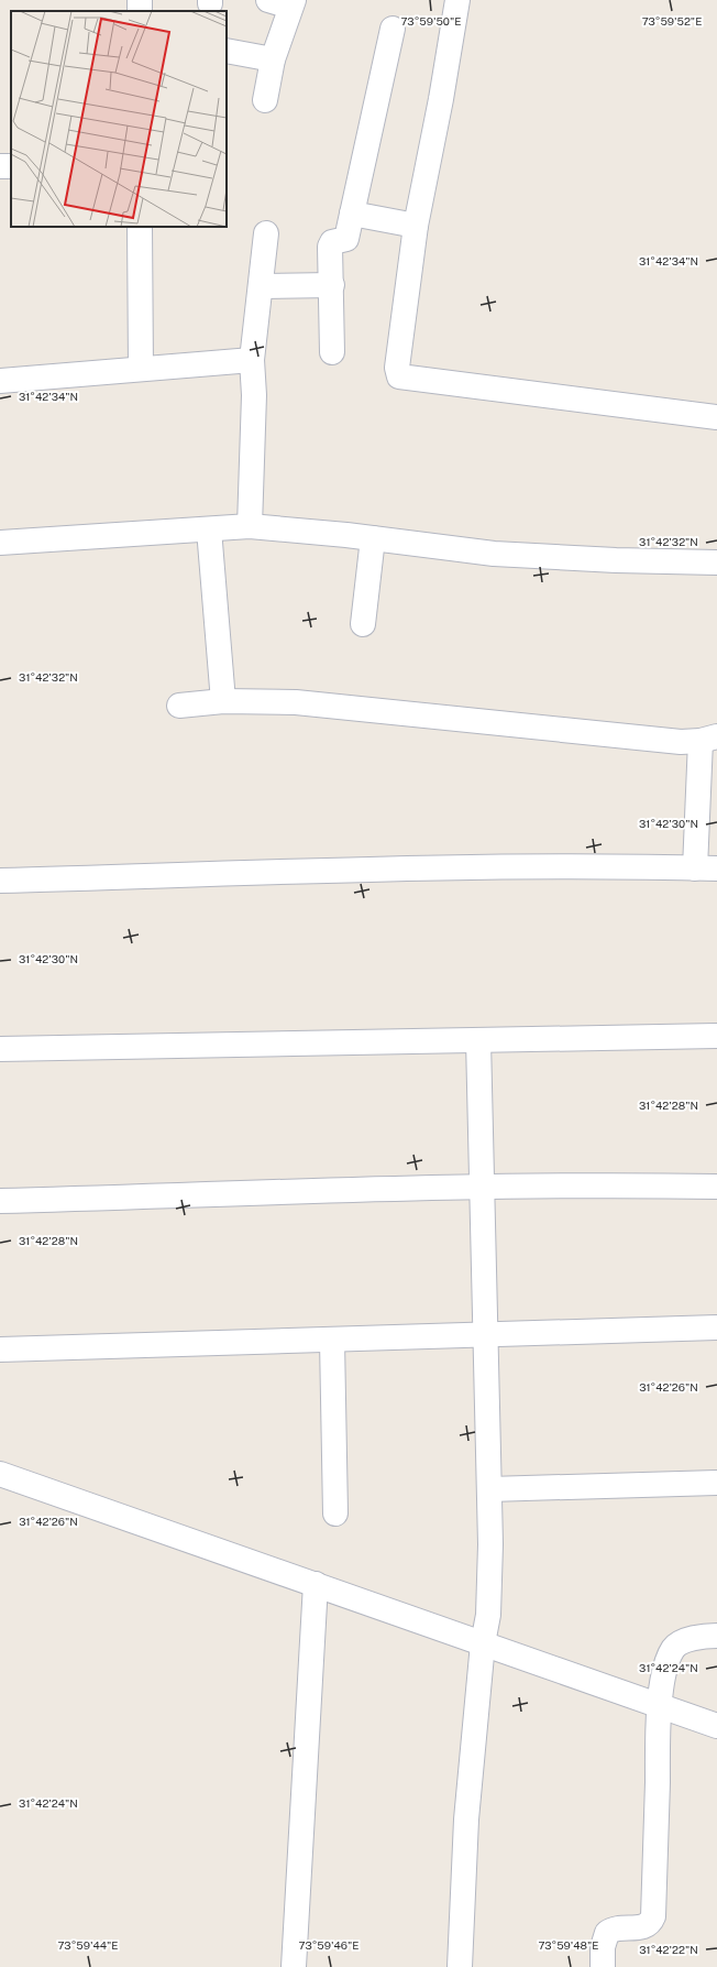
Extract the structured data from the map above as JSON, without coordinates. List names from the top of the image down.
{
  "coordinates": [
    "73°59'50\"E",
    "73°59'52\"E",
    "31°42'34\"N",
    "31°42'32\"N",
    "31°42'30\"N",
    "31°42'28\"N",
    "31°42'26\"N",
    "31°42'24\"N",
    "73°59'44\"E",
    "73°59'46\"E",
    "73°59'48\"E",
    "31°42'22\"N"
  ]
}
